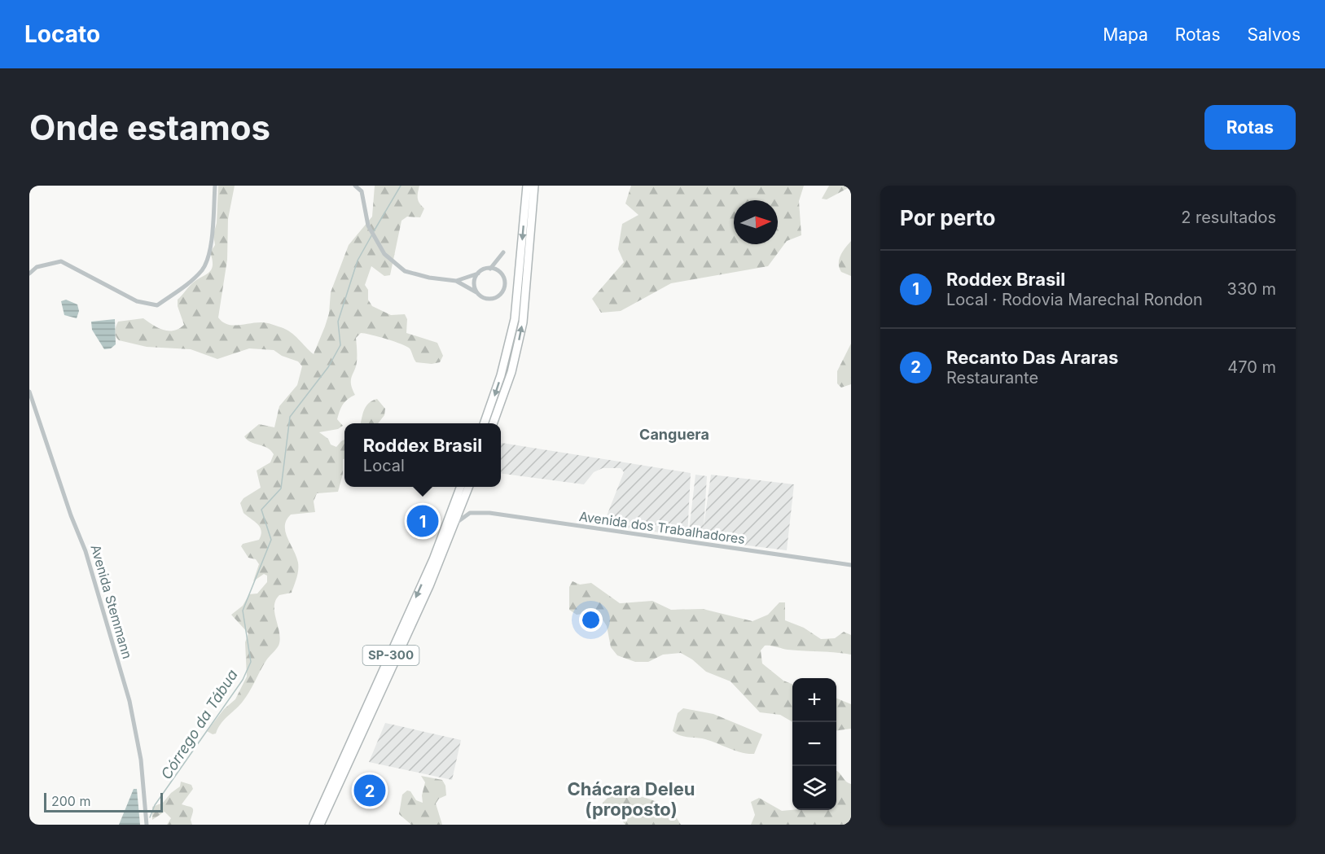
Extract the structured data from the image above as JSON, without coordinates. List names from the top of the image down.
{
  "streets": {
    "highway": ["SP-300"],
    "street": ["Avenida dos Trabalhadores", "Avenida Stemmann"]
  },
  "districts": ["Canguera", "Chácara Deleu (proposto)"],
  "water": ["Córrego da Tábua"],
  "scale_bar": "200 m",
  "north": "right",
  "page": {
    "header": "Locato",
    "nav": ["Mapa", "Rotas", "Salvos"],
    "buttons": "Rotas",
    "title": "Onde estamos",
    "heading": ["Por perto", "2 resultados"],
    "list": [
      {
        "mark": "1",
        "name": "Roddex Brasil",
        "note": "Local · Rodovia Marechal Rondon",
        "value": "330 m"
      },
      {
        "mark": "2",
        "name": "Recanto Das Araras",
        "note": "Restaurante",
        "value": "470 m"
      }
    ],
    "popup": ["Roddex Brasil", "Local"],
    "pins": ["1", "2"],
    "map_buttons": ["+", "−"],
    "scale": "200 m"
  }
}
